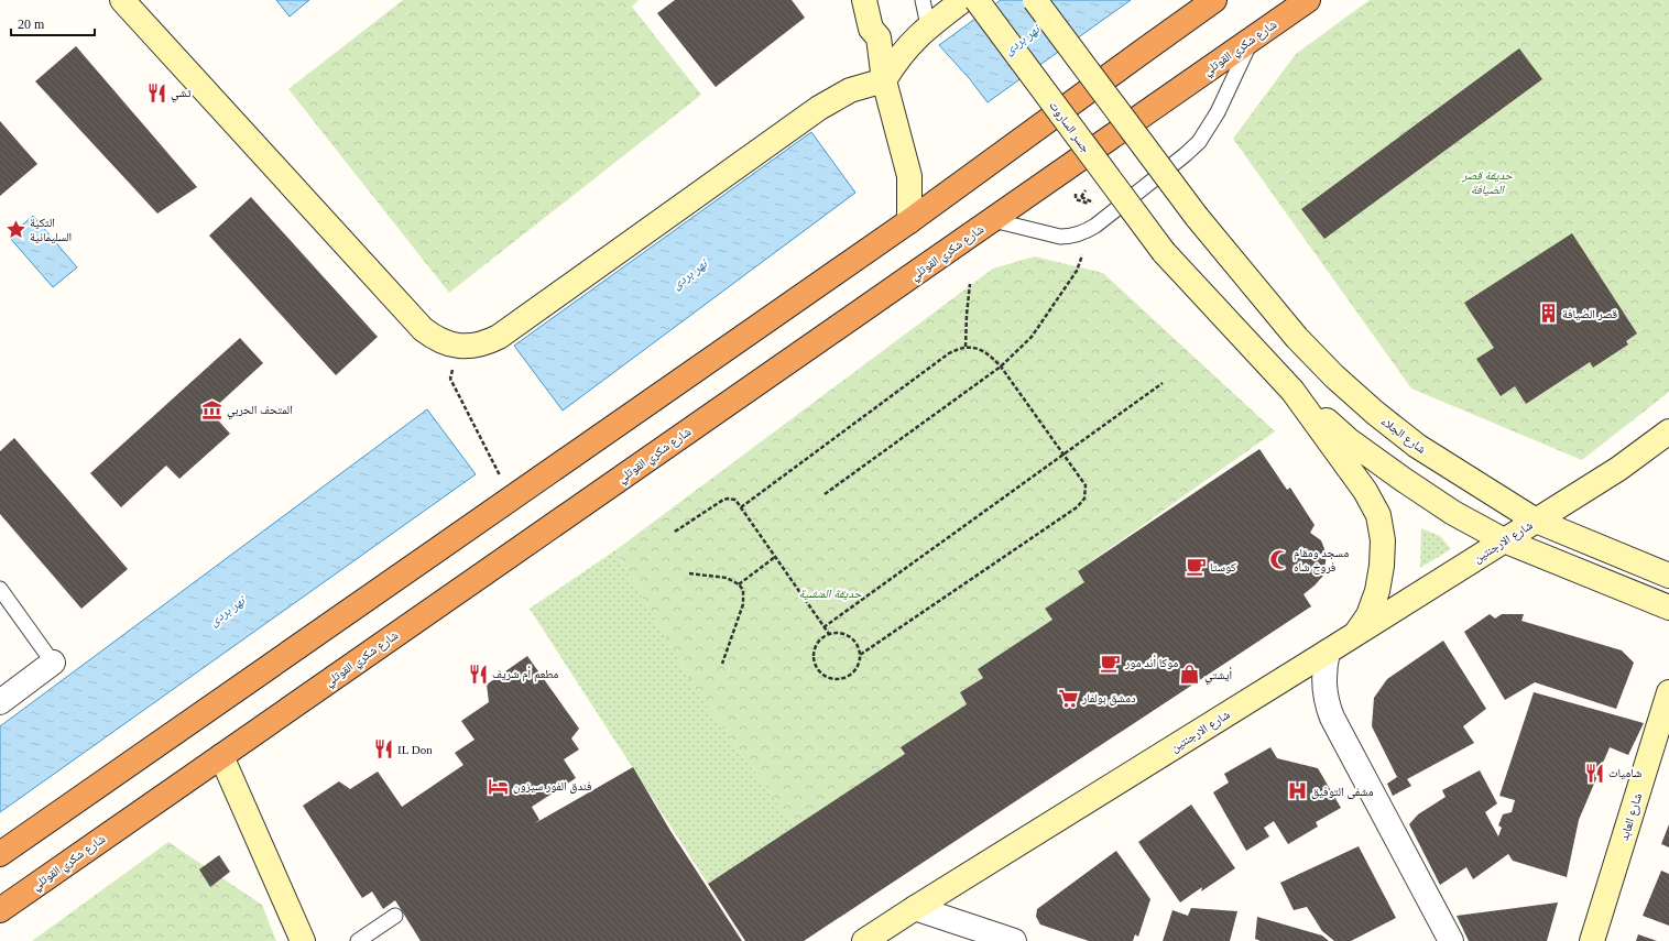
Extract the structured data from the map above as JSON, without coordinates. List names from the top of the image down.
{
  "streets": {
    "highway": ["شارع شكري القوتلي"],
    "main road": [
      "جسر الساروت",
      "شارع الجلاء",
      "شارع الارجنتين",
      "شارع العابد"
    ]
  },
  "crossings": [
    ["شارع الجلاء", "شارع الارجنتين"]
  ],
  "water": ["نهر بردى"],
  "parks": ["حديقة قصر الضيافة", "حديقة المنشية"],
  "places": {
    "restaurant": [
      "تشي",
      "مطعم أم شريف",
      "IL Don",
      "شاميات"
    ],
    "place": ["التكية السليمانية"],
    "building": ["قصر الضيافة"],
    "museum": ["المتحف الحربي"],
    "mosque": ["مسجد ومقام فروخ شاه"],
    "cafe": ["كوستا", "موكا أند مور"],
    "shop": ["أيشتي"],
    "supermarket": ["دمشق بولفار"],
    "hotel": ["فندق الفور سيزون"],
    "hospital": ["مشفى التوفيق"]
  },
  "scale_bar": "20 m"
}
